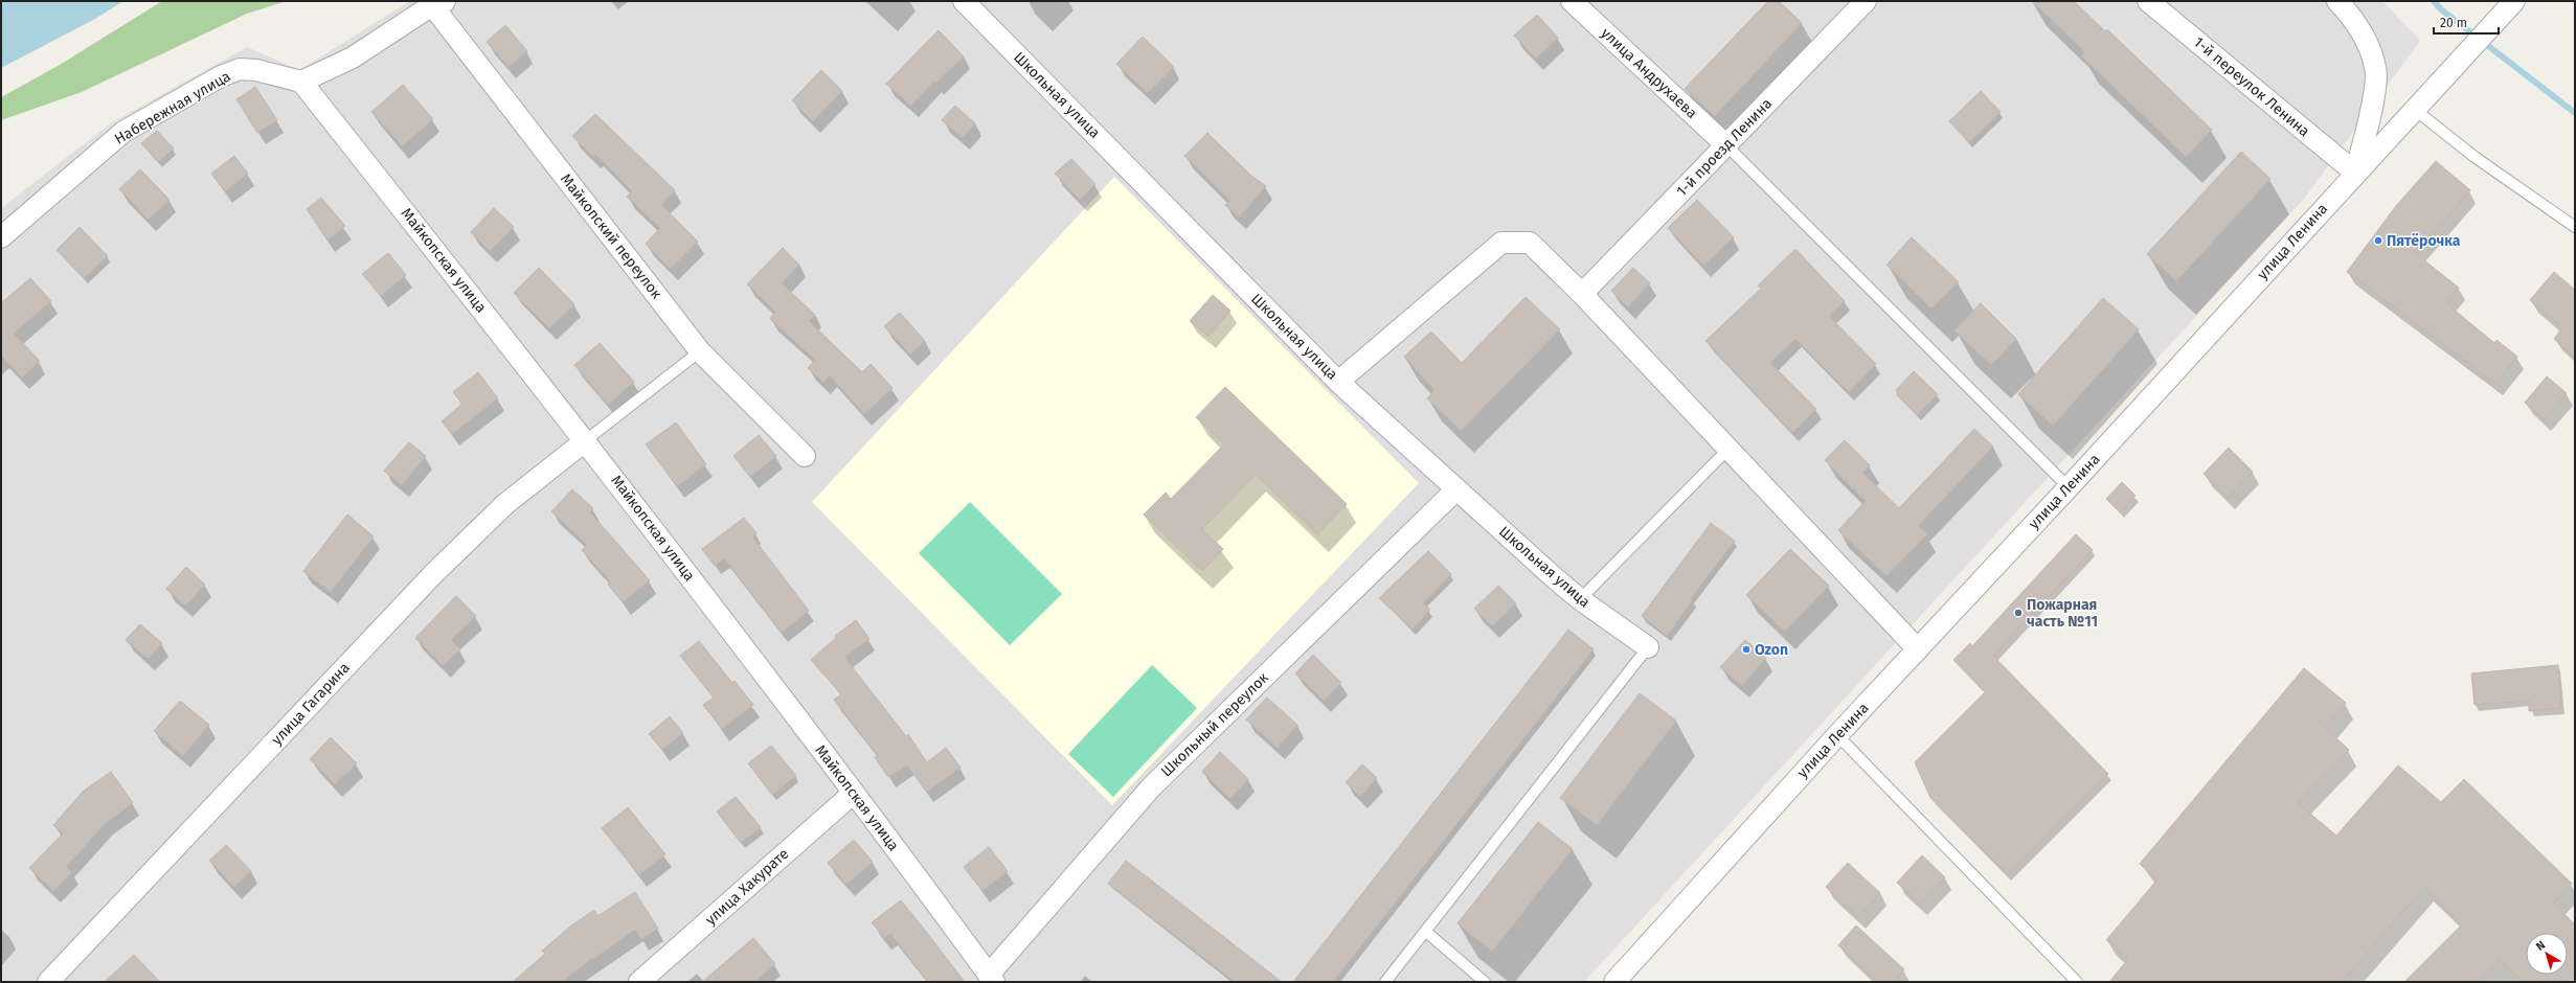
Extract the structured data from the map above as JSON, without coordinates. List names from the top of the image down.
{
  "streets": {
    "street": [
      "улица Андрухаева",
      "1-й переулок Ленина",
      "Школьная улица",
      "Набережная улица",
      "1-й проезд Ленина",
      "Майкопский переулок",
      "улица Ленина",
      "Майкопская улица",
      "улица Гагарина",
      "Школьный переулок",
      "улица Хакурате"
    ]
  },
  "crossings": [
    ["улица Андрухаева", "1-й проезд Ленина"],
    ["1-й переулок Ленина", "улица Ленина"],
    ["Школьная улица", "Школьный переулок"],
    ["Набережная улица", "Майкопская улица"],
    ["Майкопская улица", "улица Гагарина"],
    ["Майкопская улица", "Школьный переулок"],
    ["Майкопская улица", "улица Хакурате"]
  ],
  "places": ["Пятёрочка", "Пожарная часть №11", "Ozon"],
  "scale_bar": "20 m",
  "north": "top left"
}
